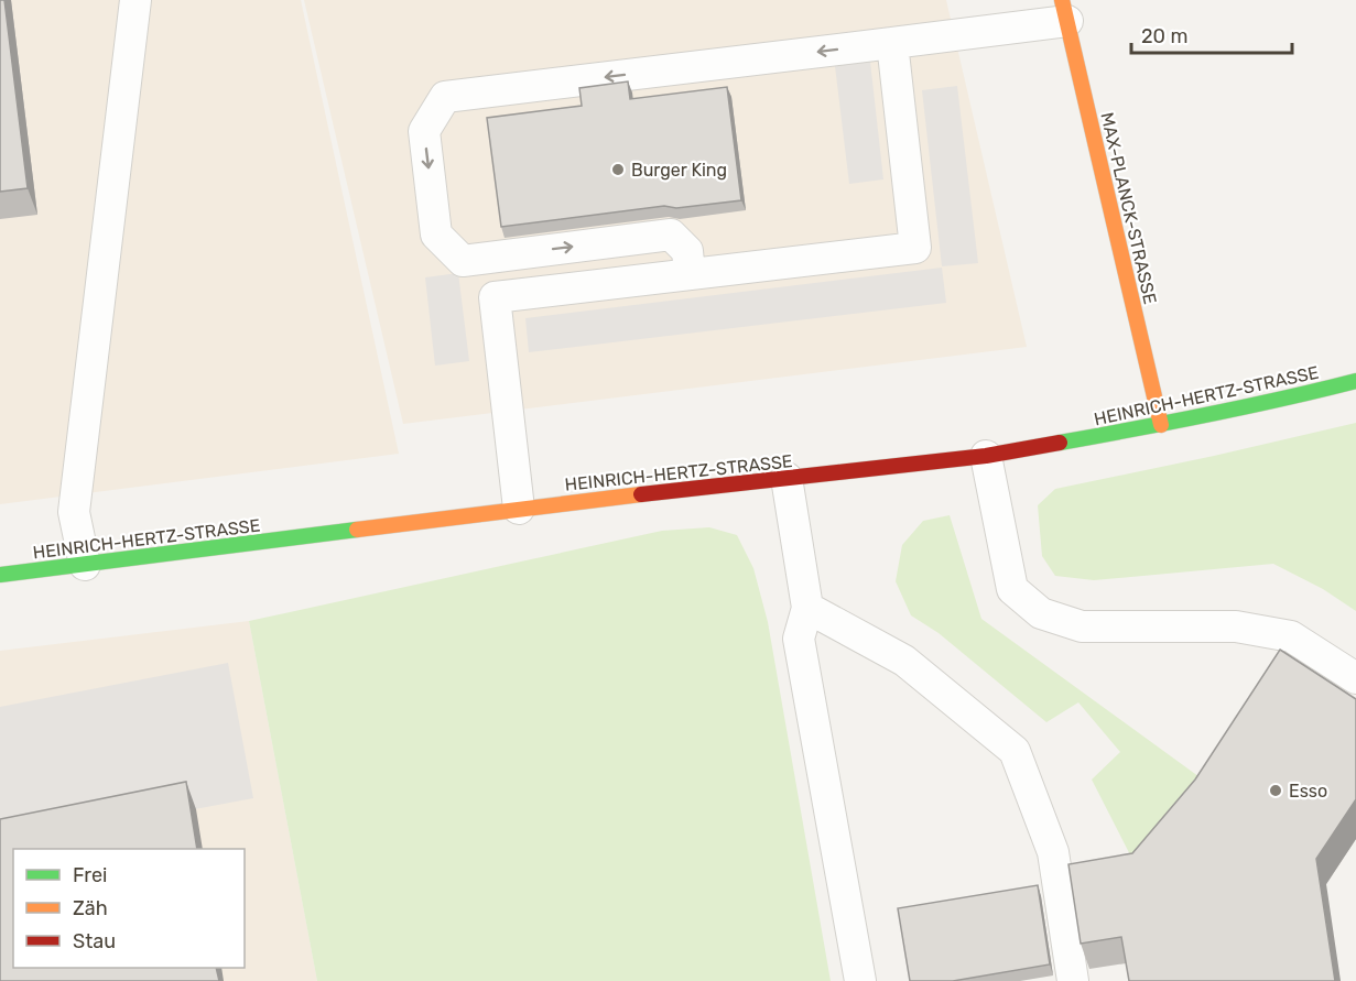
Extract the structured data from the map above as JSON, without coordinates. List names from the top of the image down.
{
  "streets": {
    "street": ["MAX-PLANCK-STRASSE", "HEINRICH-HERTZ-STRASSE"]
  },
  "crossings": [
    ["MAX-PLANCK-STRASSE", "HEINRICH-HERTZ-STRASSE"]
  ],
  "places": ["Burger King", "Esso"],
  "legend": ["Frei", "Zäh", "Stau"],
  "scale_bar": "20 m"
}
